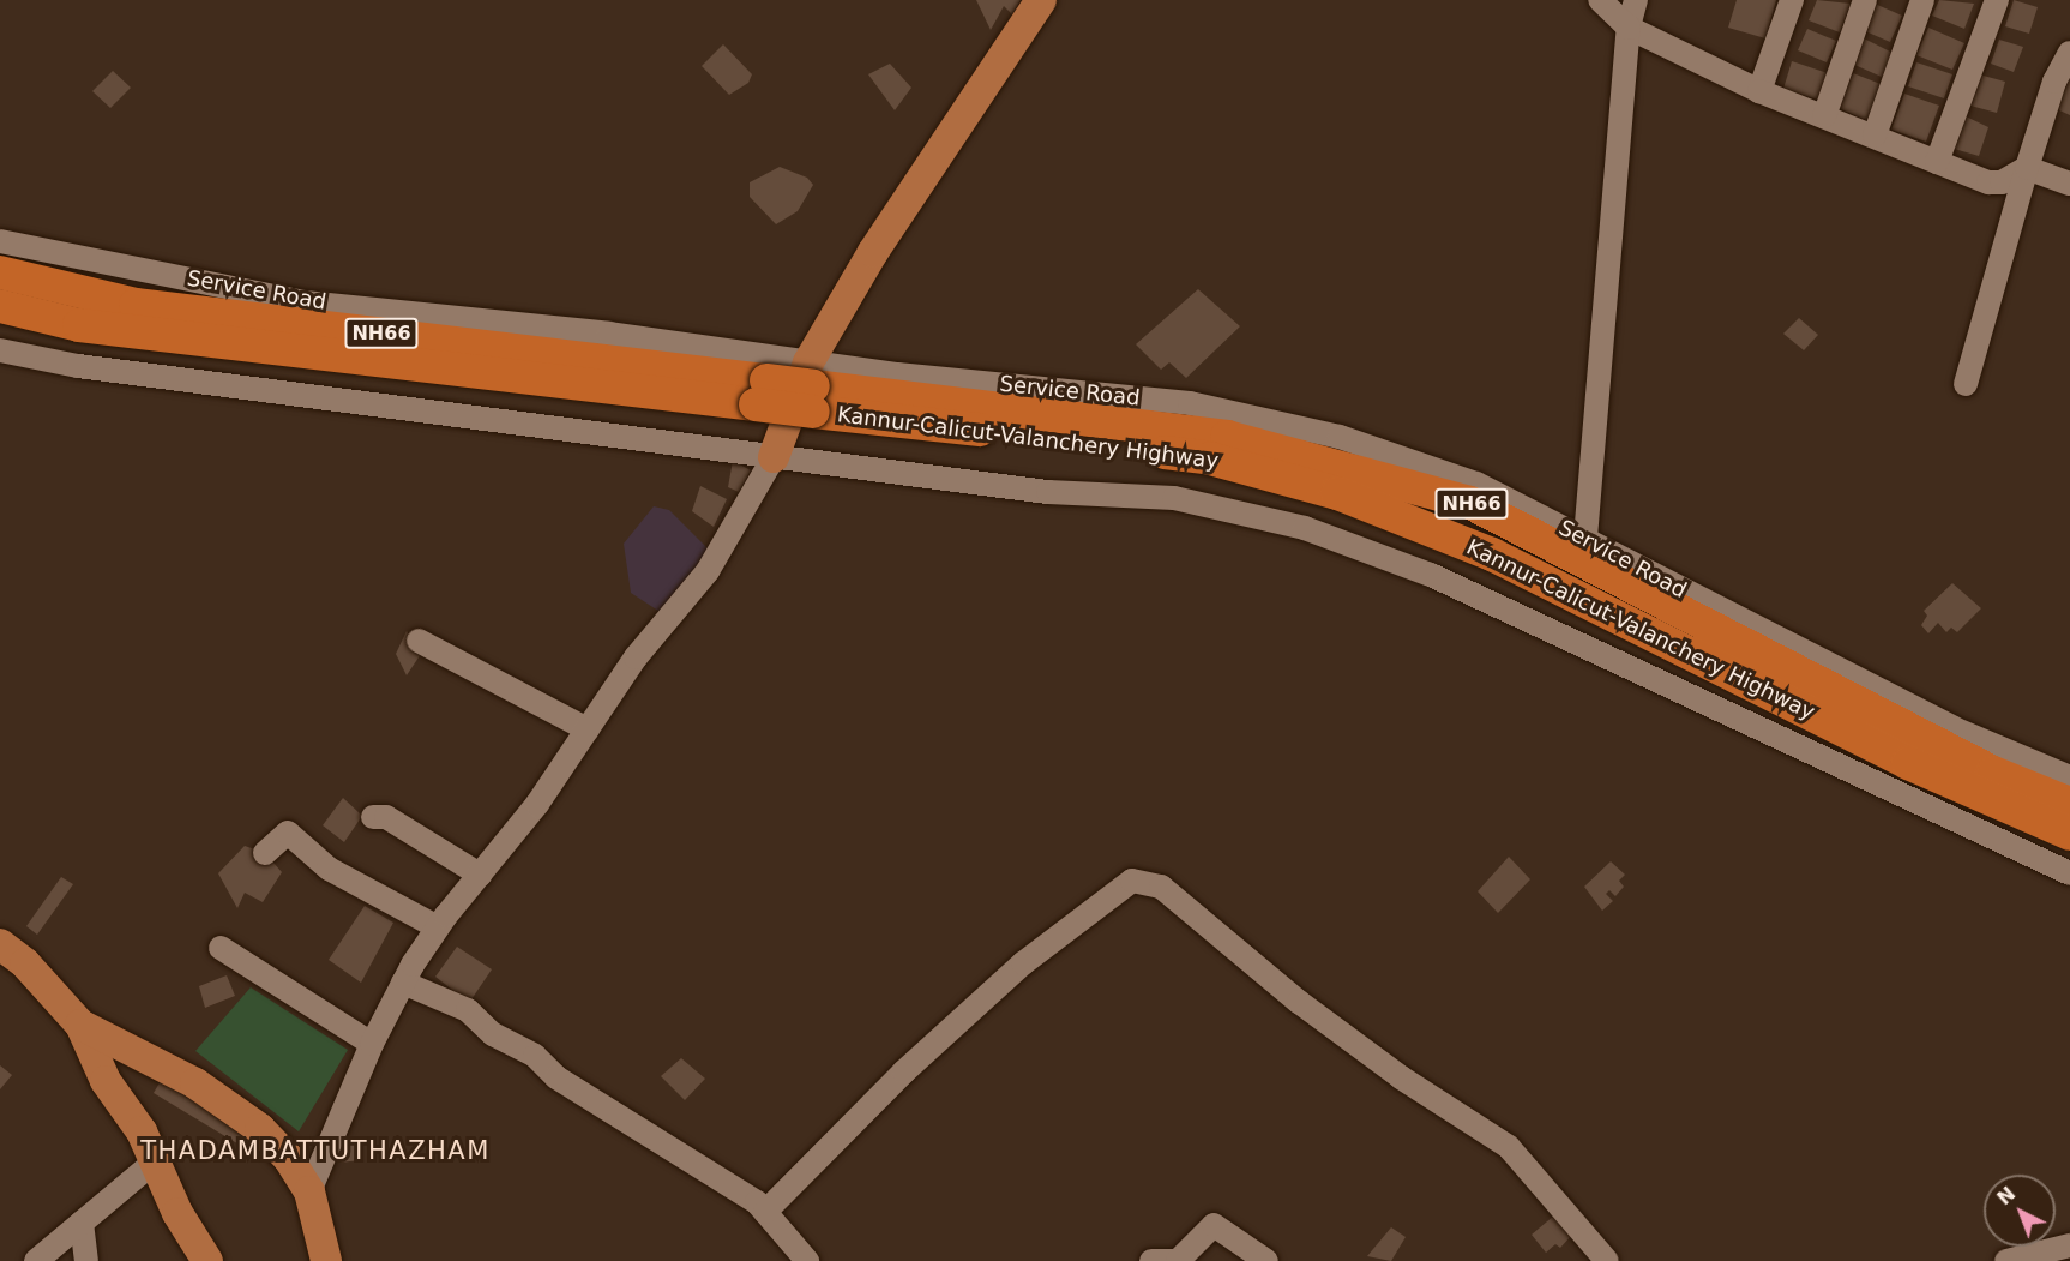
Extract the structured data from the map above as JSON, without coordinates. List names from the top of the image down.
{
  "streets": {
    "highway": ["NH66", "Kannur-Calicut-Valanchery Highway"],
    "street": ["Service Road"]
  },
  "crossings": [
    ["Service Road", "NH66"],
    ["Service Road", "Kannur-Calicut-Valanchery Highway"],
    ["NH66", "Kannur-Calicut-Valanchery Highway"]
  ],
  "districts": ["THADAMBATTUTHAZHAM"],
  "north": "top left"
}
